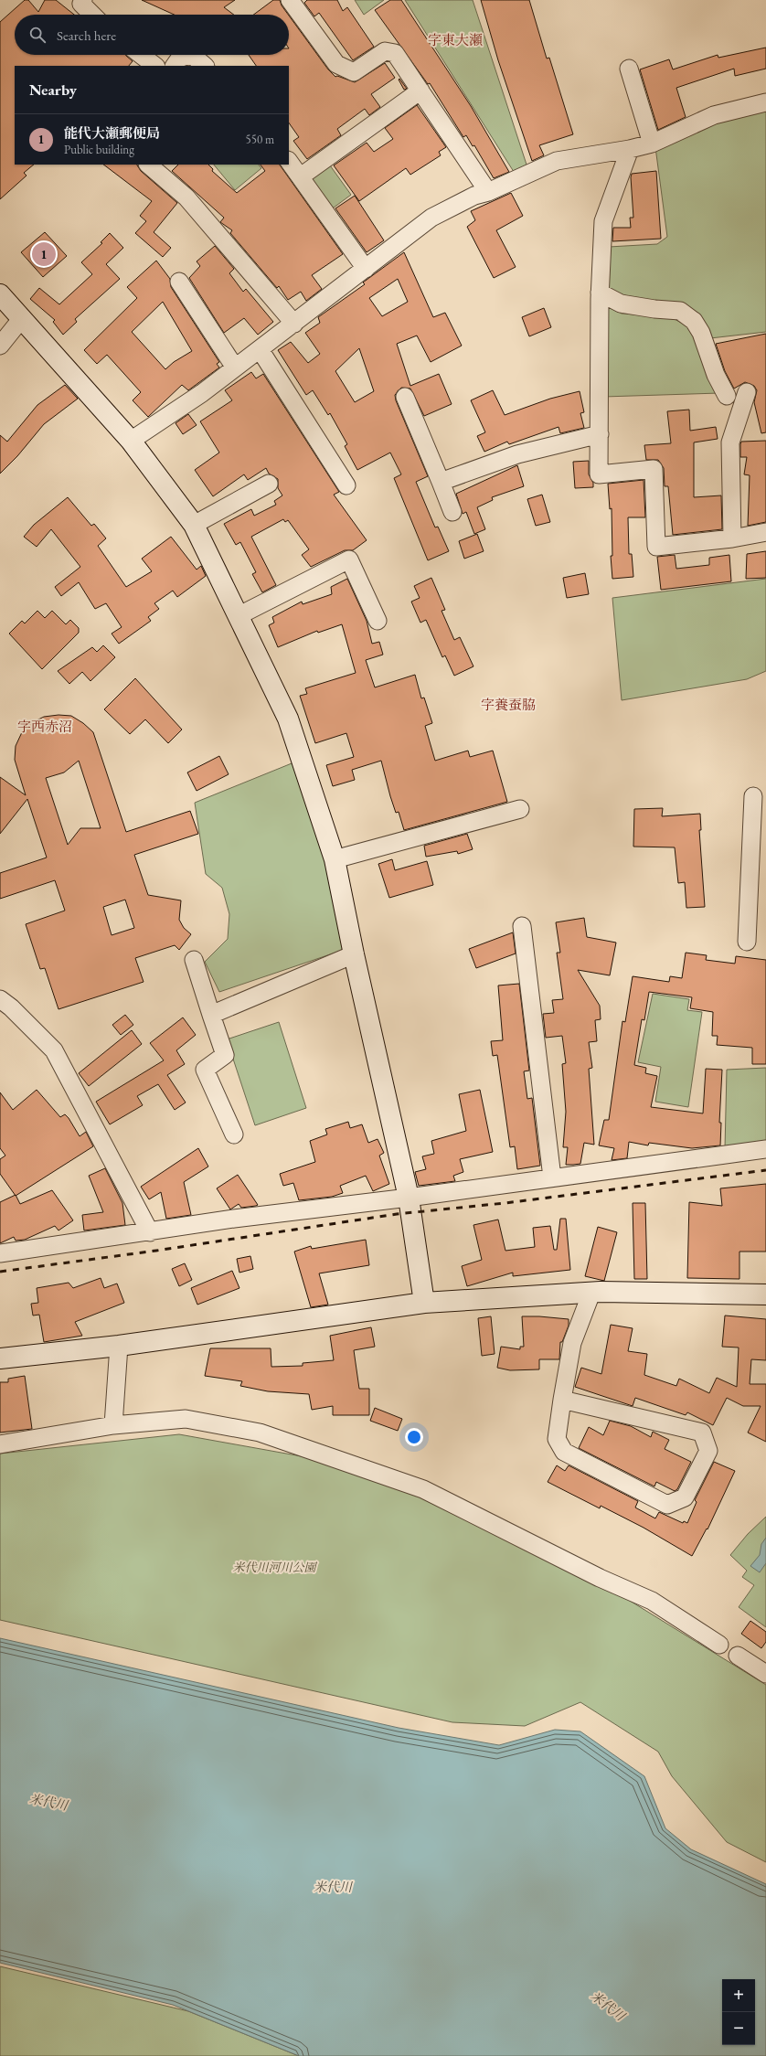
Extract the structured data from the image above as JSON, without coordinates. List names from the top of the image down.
{
  "districts": ["字東大瀬", "字養蚕脇", "字西赤沼"],
  "water": ["米代川"],
  "parks": ["米代川河川公園"],
  "page": {
    "search": "Search here",
    "heading": "Nearby",
    "list": [
      {
        "mark": "1",
        "name": "能代大瀬郵便局",
        "note": "Public building",
        "value": "550 m"
      }
    ],
    "pins": "1",
    "map_buttons": ["+", "−"]
  }
}
